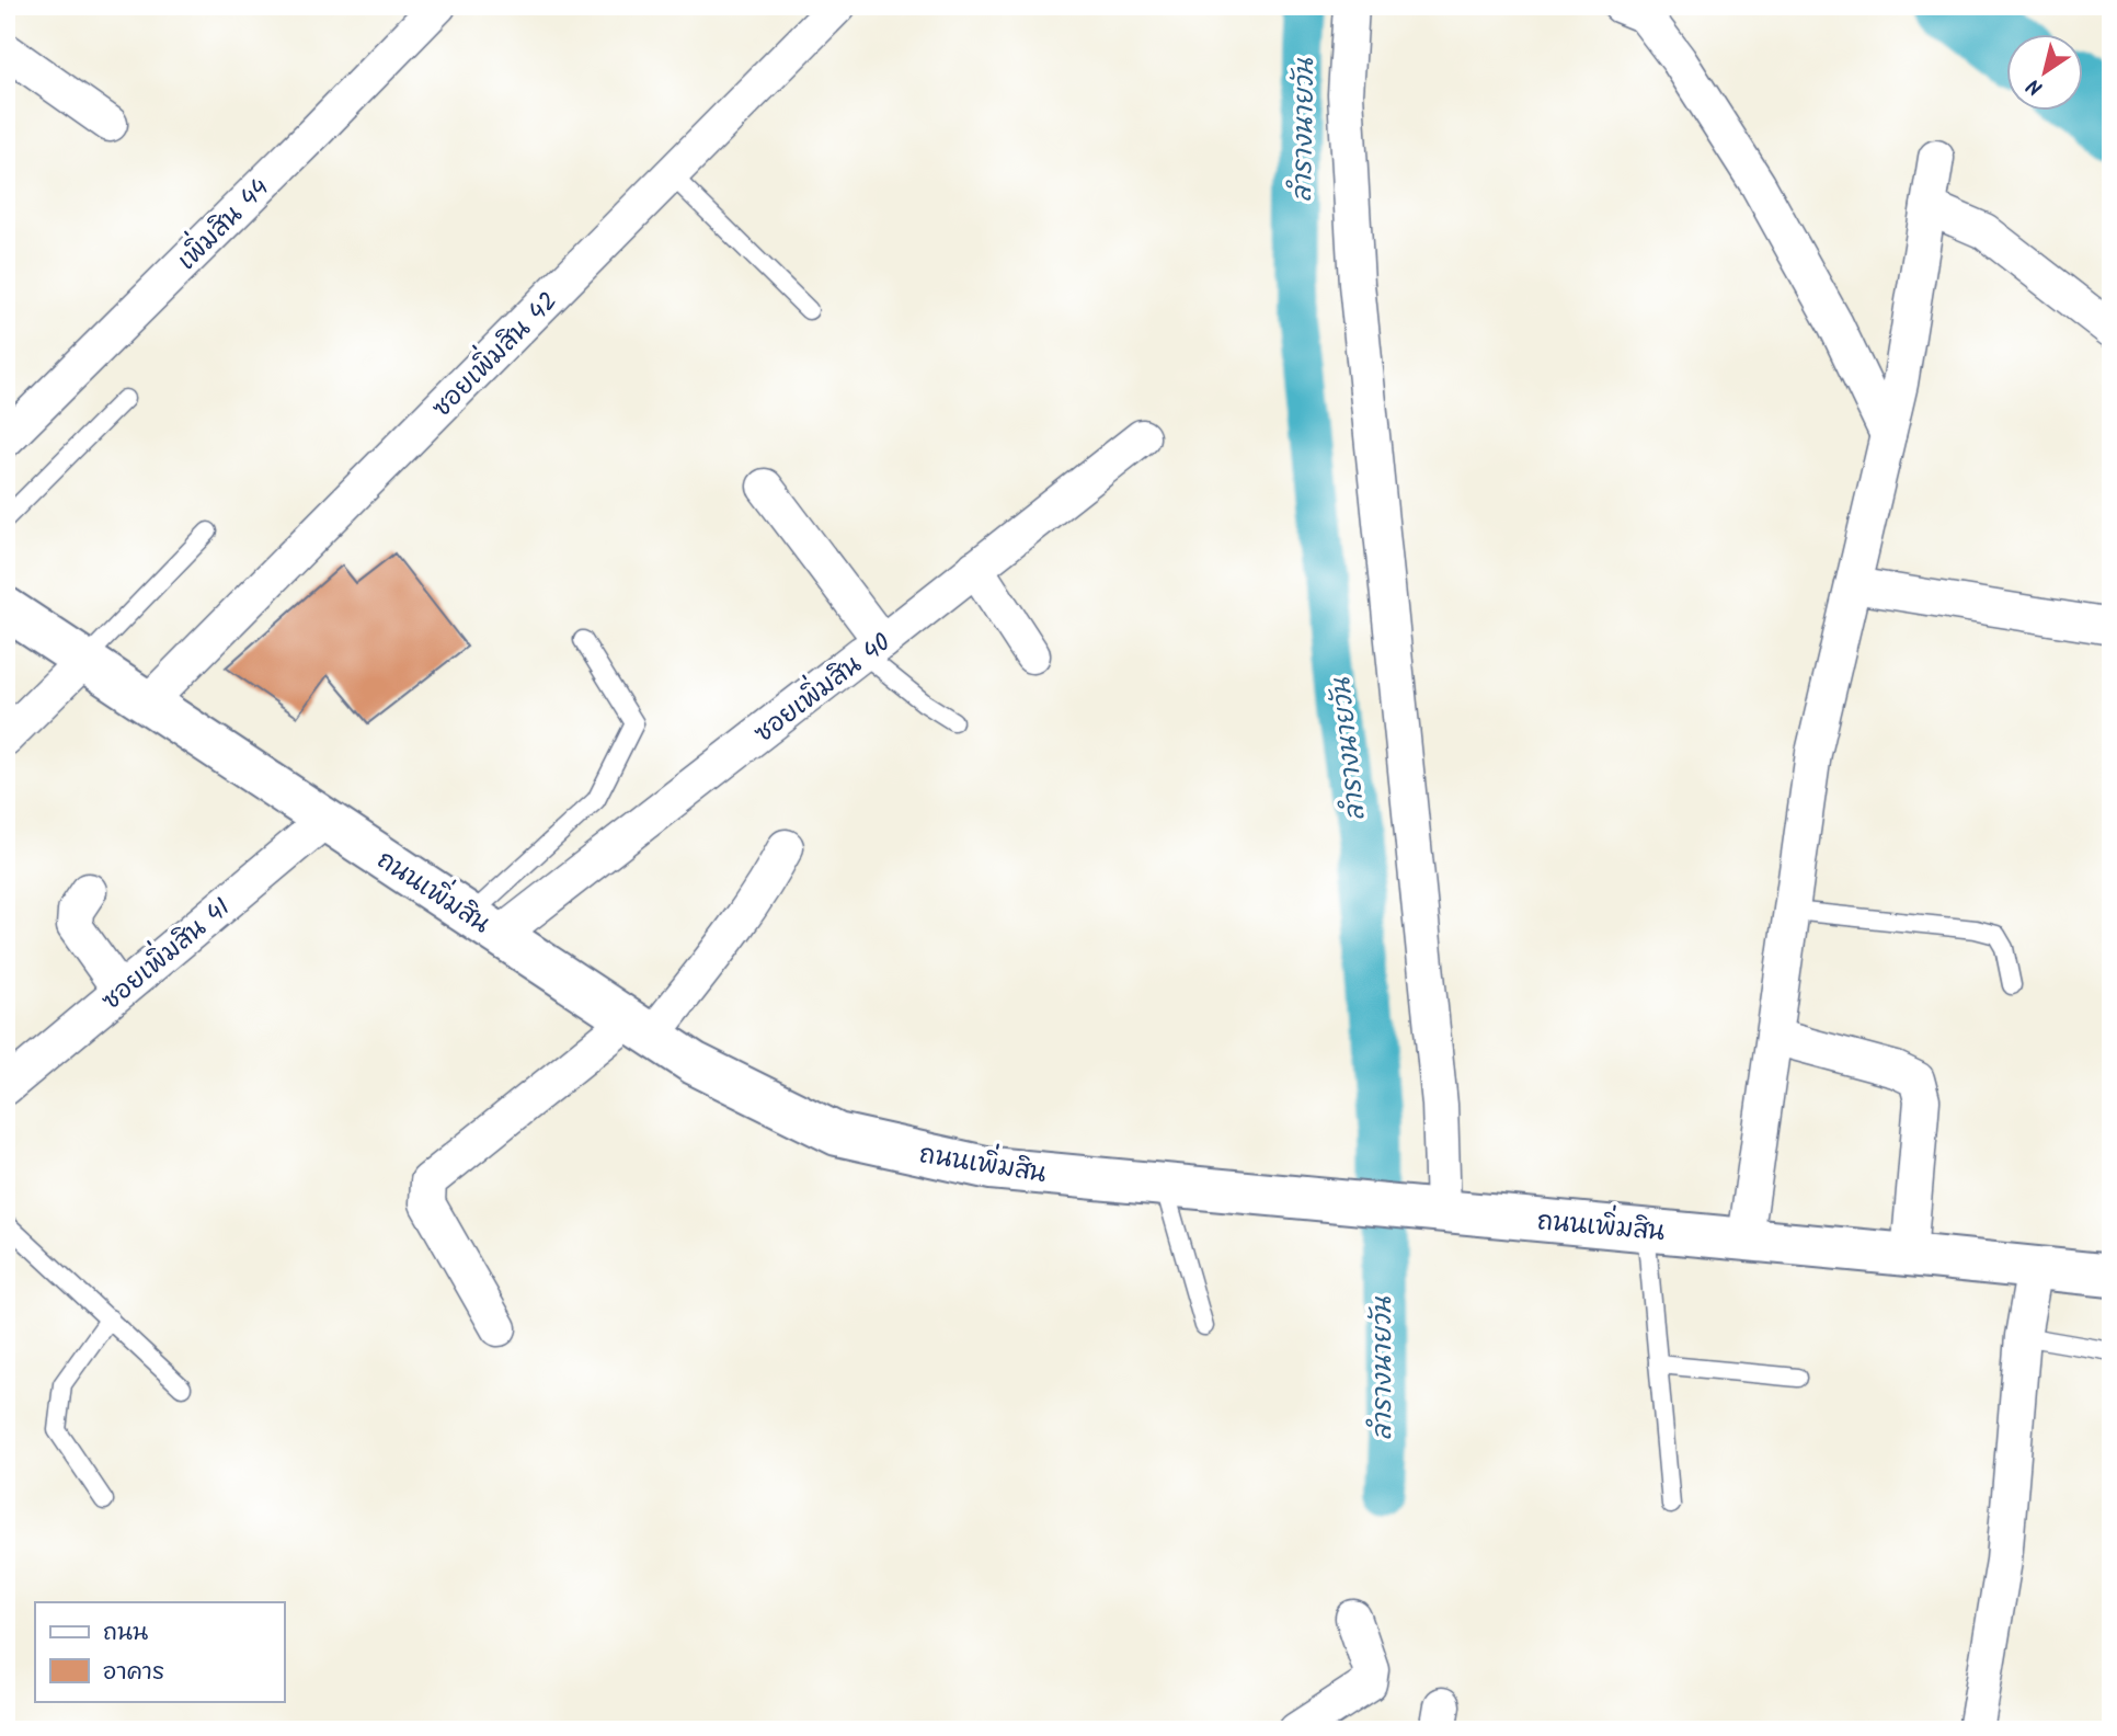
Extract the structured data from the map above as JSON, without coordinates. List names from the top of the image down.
{
  "streets": {
    "street": [
      "เพิ่มสิน 44",
      "ซอยเพิ่มสิน 42",
      "ซอยเพิ่มสิน 40",
      "ถนนเพิ่มสิน",
      "ซอยเพิ่มสิน 41"
    ]
  },
  "crossings": [
    ["ซอยเพิ่มสิน 42", "ถนนเพิ่มสิน"],
    ["ซอยเพิ่มสิน 40", "ถนนเพิ่มสิน"],
    ["ถนนเพิ่มสิน", "ซอยเพิ่มสิน 41"]
  ],
  "water": ["ลำรางนายวัน"],
  "legend": ["ถนน", "อาคาร"],
  "north": "bottom left"
}
